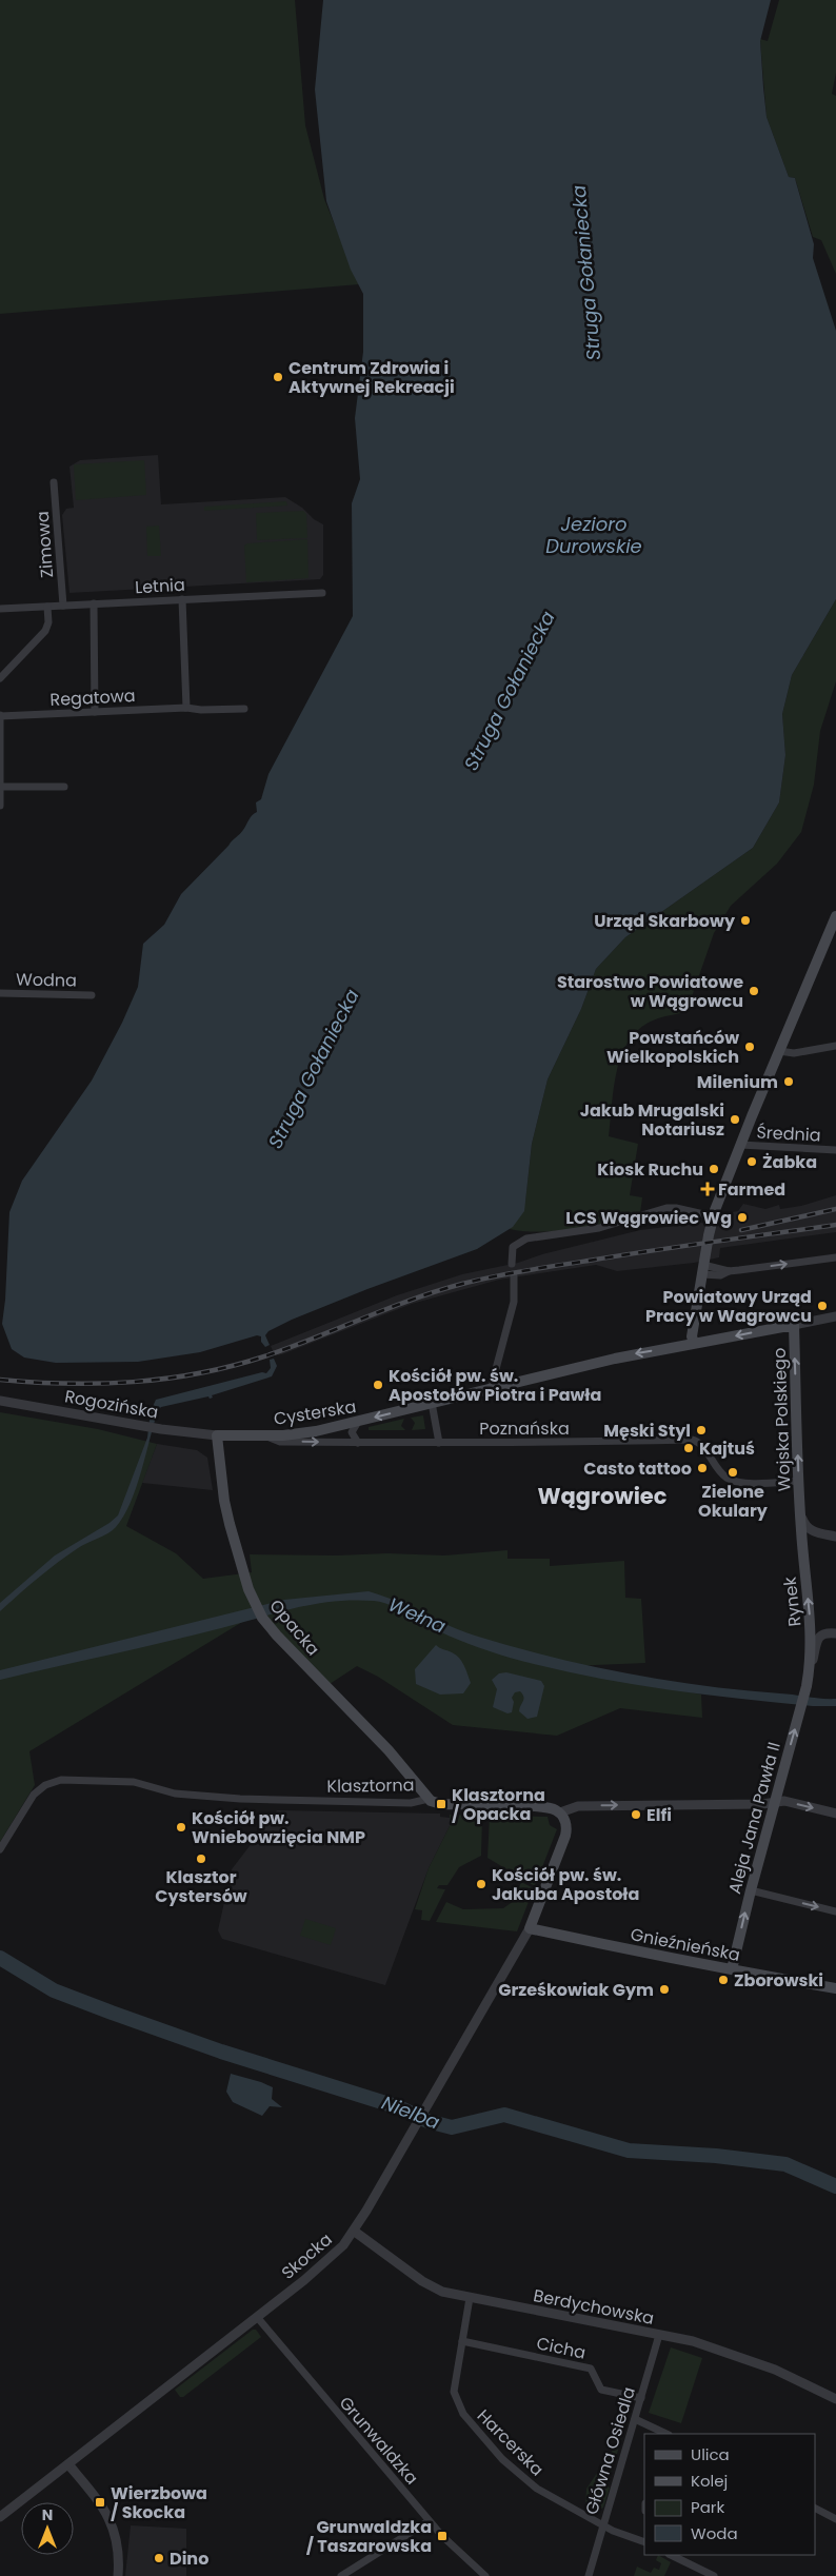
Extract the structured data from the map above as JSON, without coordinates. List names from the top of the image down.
{
  "streets": {
    "main road": [
      "Cysterska",
      "Wojska Polskiego",
      "Rynek",
      "Opacka",
      "Klasztorna",
      "Aleja Jana Pawła II",
      "Gnieźnieńska"
    ],
    "street": [
      "Zimowa",
      "Letnia",
      "Regatowa",
      "Wodna",
      "Średnia",
      "Rogozińska",
      "Poznańska",
      "Skocka",
      "Berdychowska",
      "Cicha",
      "Grunwaldzka",
      "Harcerska",
      "Główna Osiedla"
    ]
  },
  "crossings": [
    ["Zimowa", "Letnia"],
    ["Rogozińska", "Cysterska"],
    ["Rogozińska", "Opacka"],
    ["Cysterska", "Wojska Polskiego"],
    ["Cysterska", "Poznańska"],
    ["Cysterska", "Opacka"],
    ["Wojska Polskiego", "Poznańska"],
    ["Wojska Polskiego", "Rynek"],
    ["Rynek", "Aleja Jana Pawła II"],
    ["Opacka", "Klasztorna"],
    ["Aleja Jana Pawła II", "Gnieźnieńska"],
    ["Gnieźnieńska", "Skocka"],
    ["Skocka", "Berdychowska"],
    ["Skocka", "Grunwaldzka"],
    ["Berdychowska", "Harcerska"],
    ["Berdychowska", "Główna Osiedla"],
    ["Cicha", "Harcerska"],
    ["Cicha", "Główna Osiedla"],
    ["Harcerska", "Główna Osiedla"]
  ],
  "one_way": [
    "Cysterska",
    "Wojska Polskiego",
    "Rynek",
    "Aleja Jana Pawła II"
  ],
  "districts": ["Wągrowiec"],
  "water": [
    "Struga Gołaniecka",
    "Jezioro Durowskie",
    "Wełna",
    "Nielba"
  ],
  "places": {
    "other": [
      "Centrum Zdrowia i Aktywnej Rekreacji",
      "Urząd Skarbowy",
      "Starostwo Powiatowe w Wągrowcu",
      "Powstańców Wielkopolskich",
      "Milenium",
      "Jakub Mrugalski Notariusz",
      "Żabka",
      "Kiosk Ruchu",
      "LCS Wągrowiec Wg",
      "Powiatowy Urząd Pracy w Wagrowcu",
      "Kościół pw. św. Apostołów Piotra i Pawła",
      "Męski Styl",
      "Kajtuś",
      "Casto tattoo",
      "Zielone Okulary",
      "Elfi",
      "Kościół pw. Wniebowzięcia NMP",
      "Klasztor Cystersów",
      "Kościół pw. św. Jakuba Apostoła",
      "Zborowski",
      "Grześkowiak Gym",
      "Dino"
    ],
    "health": ["Farmed"],
    "transit": ["Klasztorna / Opacka", "Wierzbowa / Skocka", "Grunwaldzka / Taszarowska"]
  },
  "legend": [
    "Ulica",
    "Kolej",
    "Park",
    "Woda"
  ],
  "north": "top"
}
